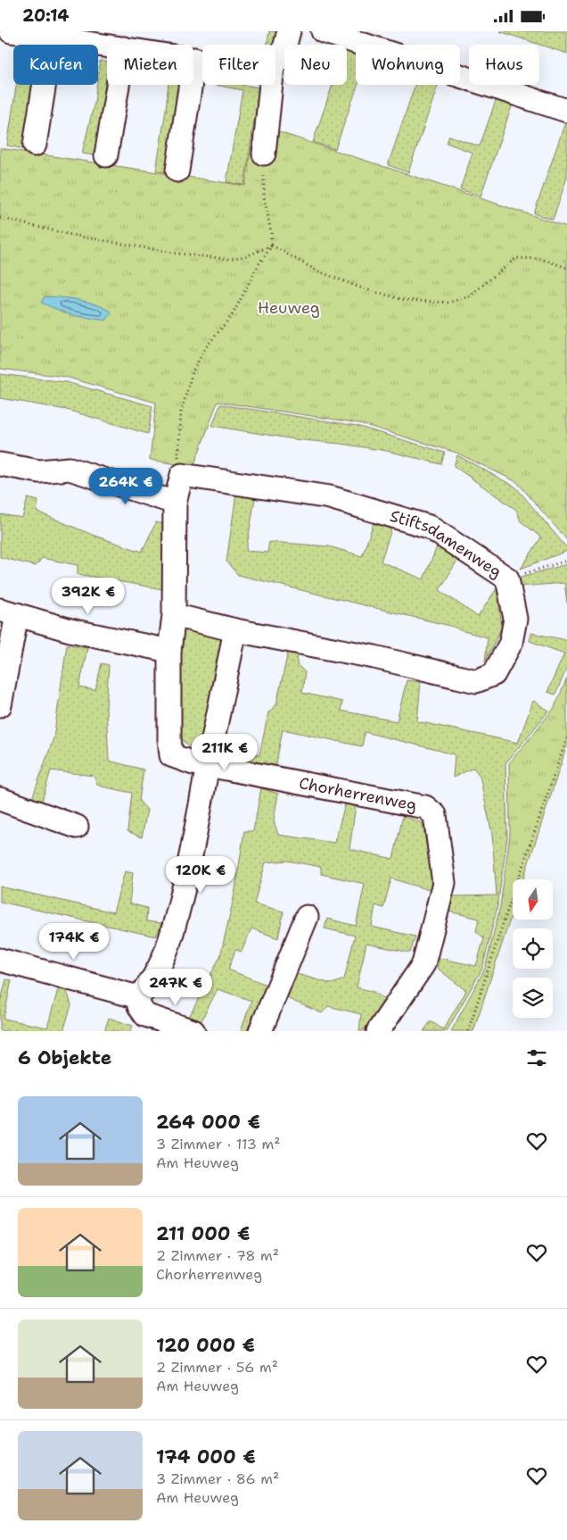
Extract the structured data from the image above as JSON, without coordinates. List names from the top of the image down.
{
  "streets": {
    "street": ["Stiftsdamenweg", "Chorherrenweg"]
  },
  "parks": ["Heuweg"],
  "north": "bottom",
  "page": {
    "status": "20:14",
    "chip": [
      "Kaufen",
      "Mieten",
      "Filter",
      "Neu",
      "Wohnung",
      "Haus"
    ],
    "price": [
      "264K €",
      "392K €",
      "211K €",
      "120K €",
      "174K €",
      "247K €"
    ],
    "heading": "6 Objekte",
    "list": [
      {
        "name": "264 000 €",
        "note": "3 Zimmer · 113 m² · Am Heuweg"
      },
      {
        "name": "211 000 €",
        "note": "2 Zimmer · 78 m² · Chorherrenweg"
      },
      {
        "name": "120 000 €",
        "note": "2 Zimmer · 56 m² · Am Heuweg"
      },
      {
        "name": "174 000 €",
        "note": "3 Zimmer · 86 m² · Am Heuweg"
      }
    ]
  }
}
